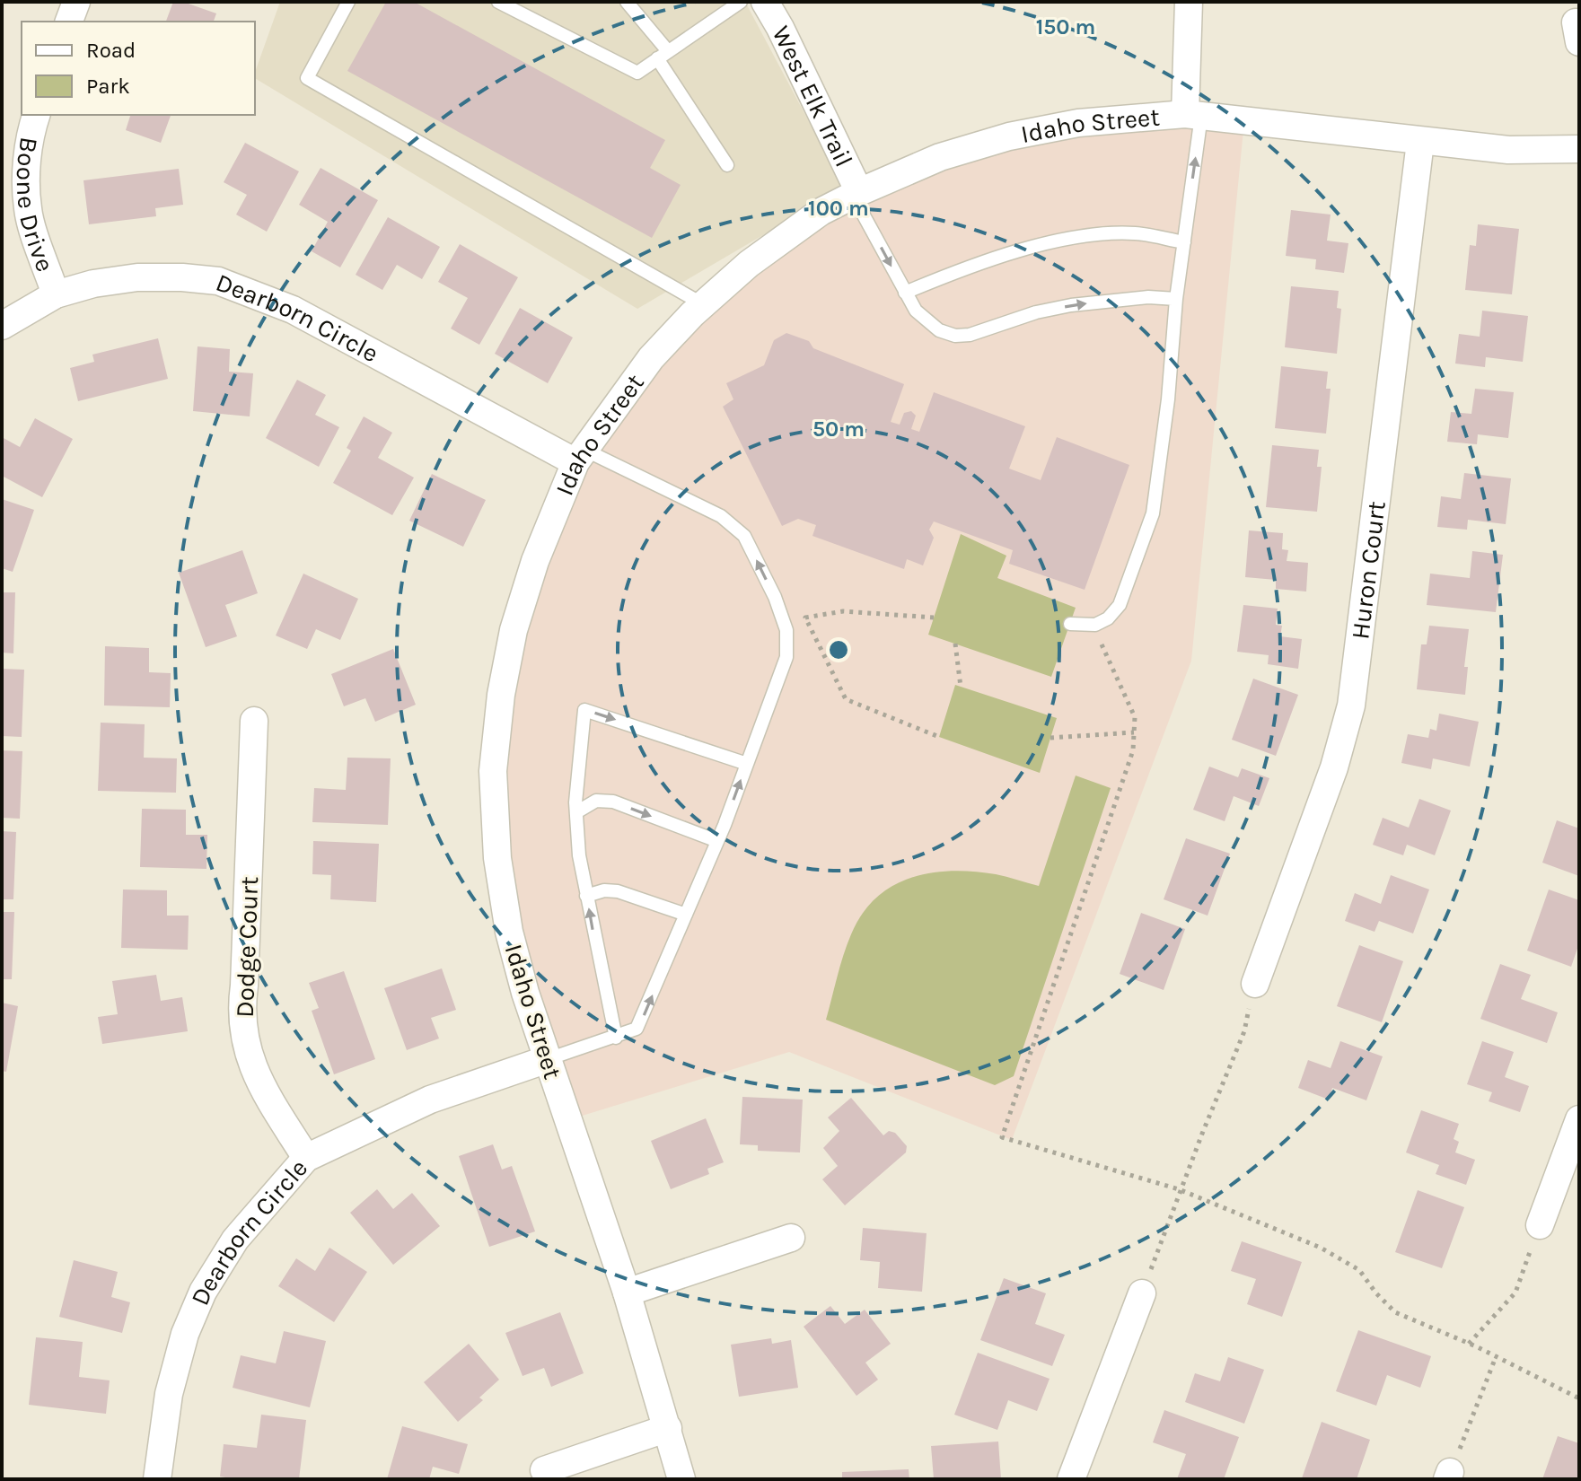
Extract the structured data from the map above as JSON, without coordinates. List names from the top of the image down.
{
  "streets": {
    "street": [
      "West Elk Trail",
      "Idaho Street",
      "Boone Drive",
      "Dearborn Circle",
      "Huron Court",
      "Dodge Court"
    ]
  },
  "crossings": [
    ["West Elk Trail", "Idaho Street"],
    ["Idaho Street", "Dearborn Circle"],
    ["Idaho Street", "Huron Court"],
    ["Boone Drive", "Dearborn Circle"],
    ["Dearborn Circle", "Dodge Court"]
  ],
  "legend": ["Road", "Park"],
  "rings": ["150 m", "100 m", "50 m"]
}
